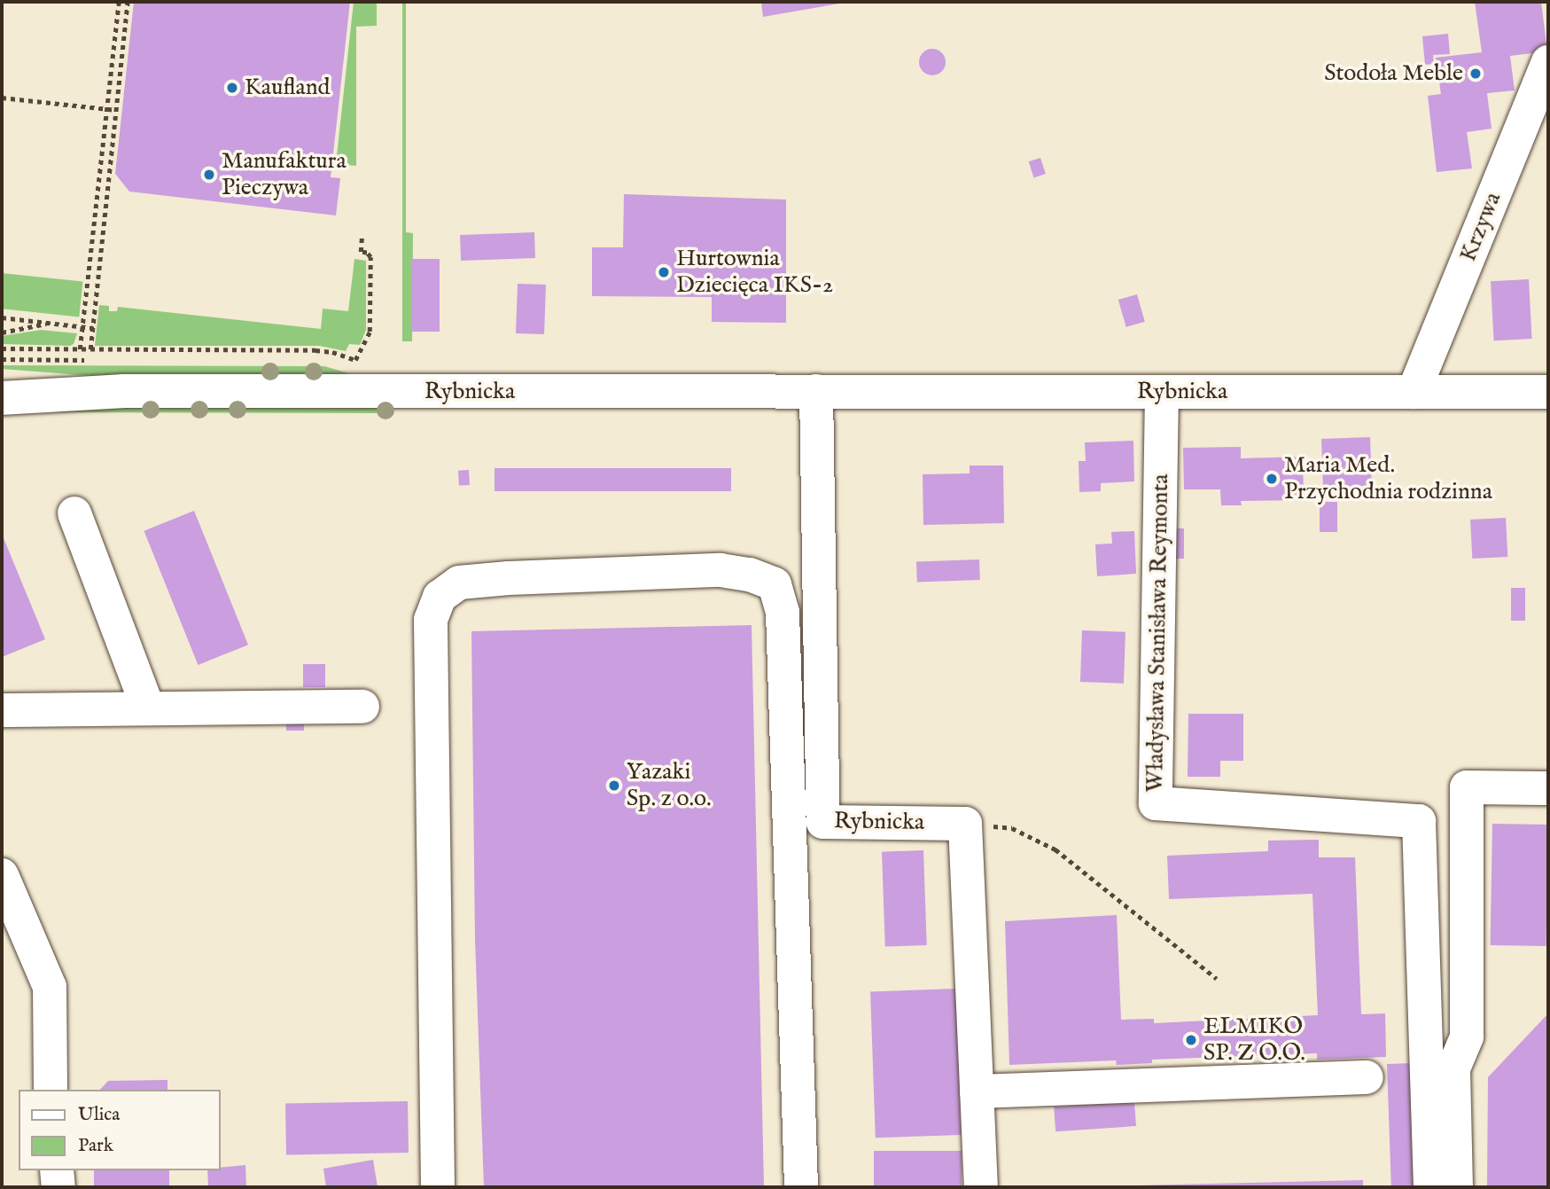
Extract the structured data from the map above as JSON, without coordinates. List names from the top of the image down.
{
  "streets": {
    "street": ["Krzywa", "Rybnicka", "Władysława Stanisława Reymonta"]
  },
  "crossings": [
    ["Krzywa", "Rybnicka"],
    ["Rybnicka", "Władysława Stanisława Reymonta"]
  ],
  "places": [
    "Stodoła Meble",
    "Kaufland",
    "Manufaktura Pieczywa",
    "Hurtownia Dziecięca IKS-2",
    "Maria Med. Przychodnia rodzinna",
    "Yazaki Sp. z o.o.",
    "ELMIKO SP. Z O.O."
  ],
  "legend": ["Ulica", "Park"]
}
